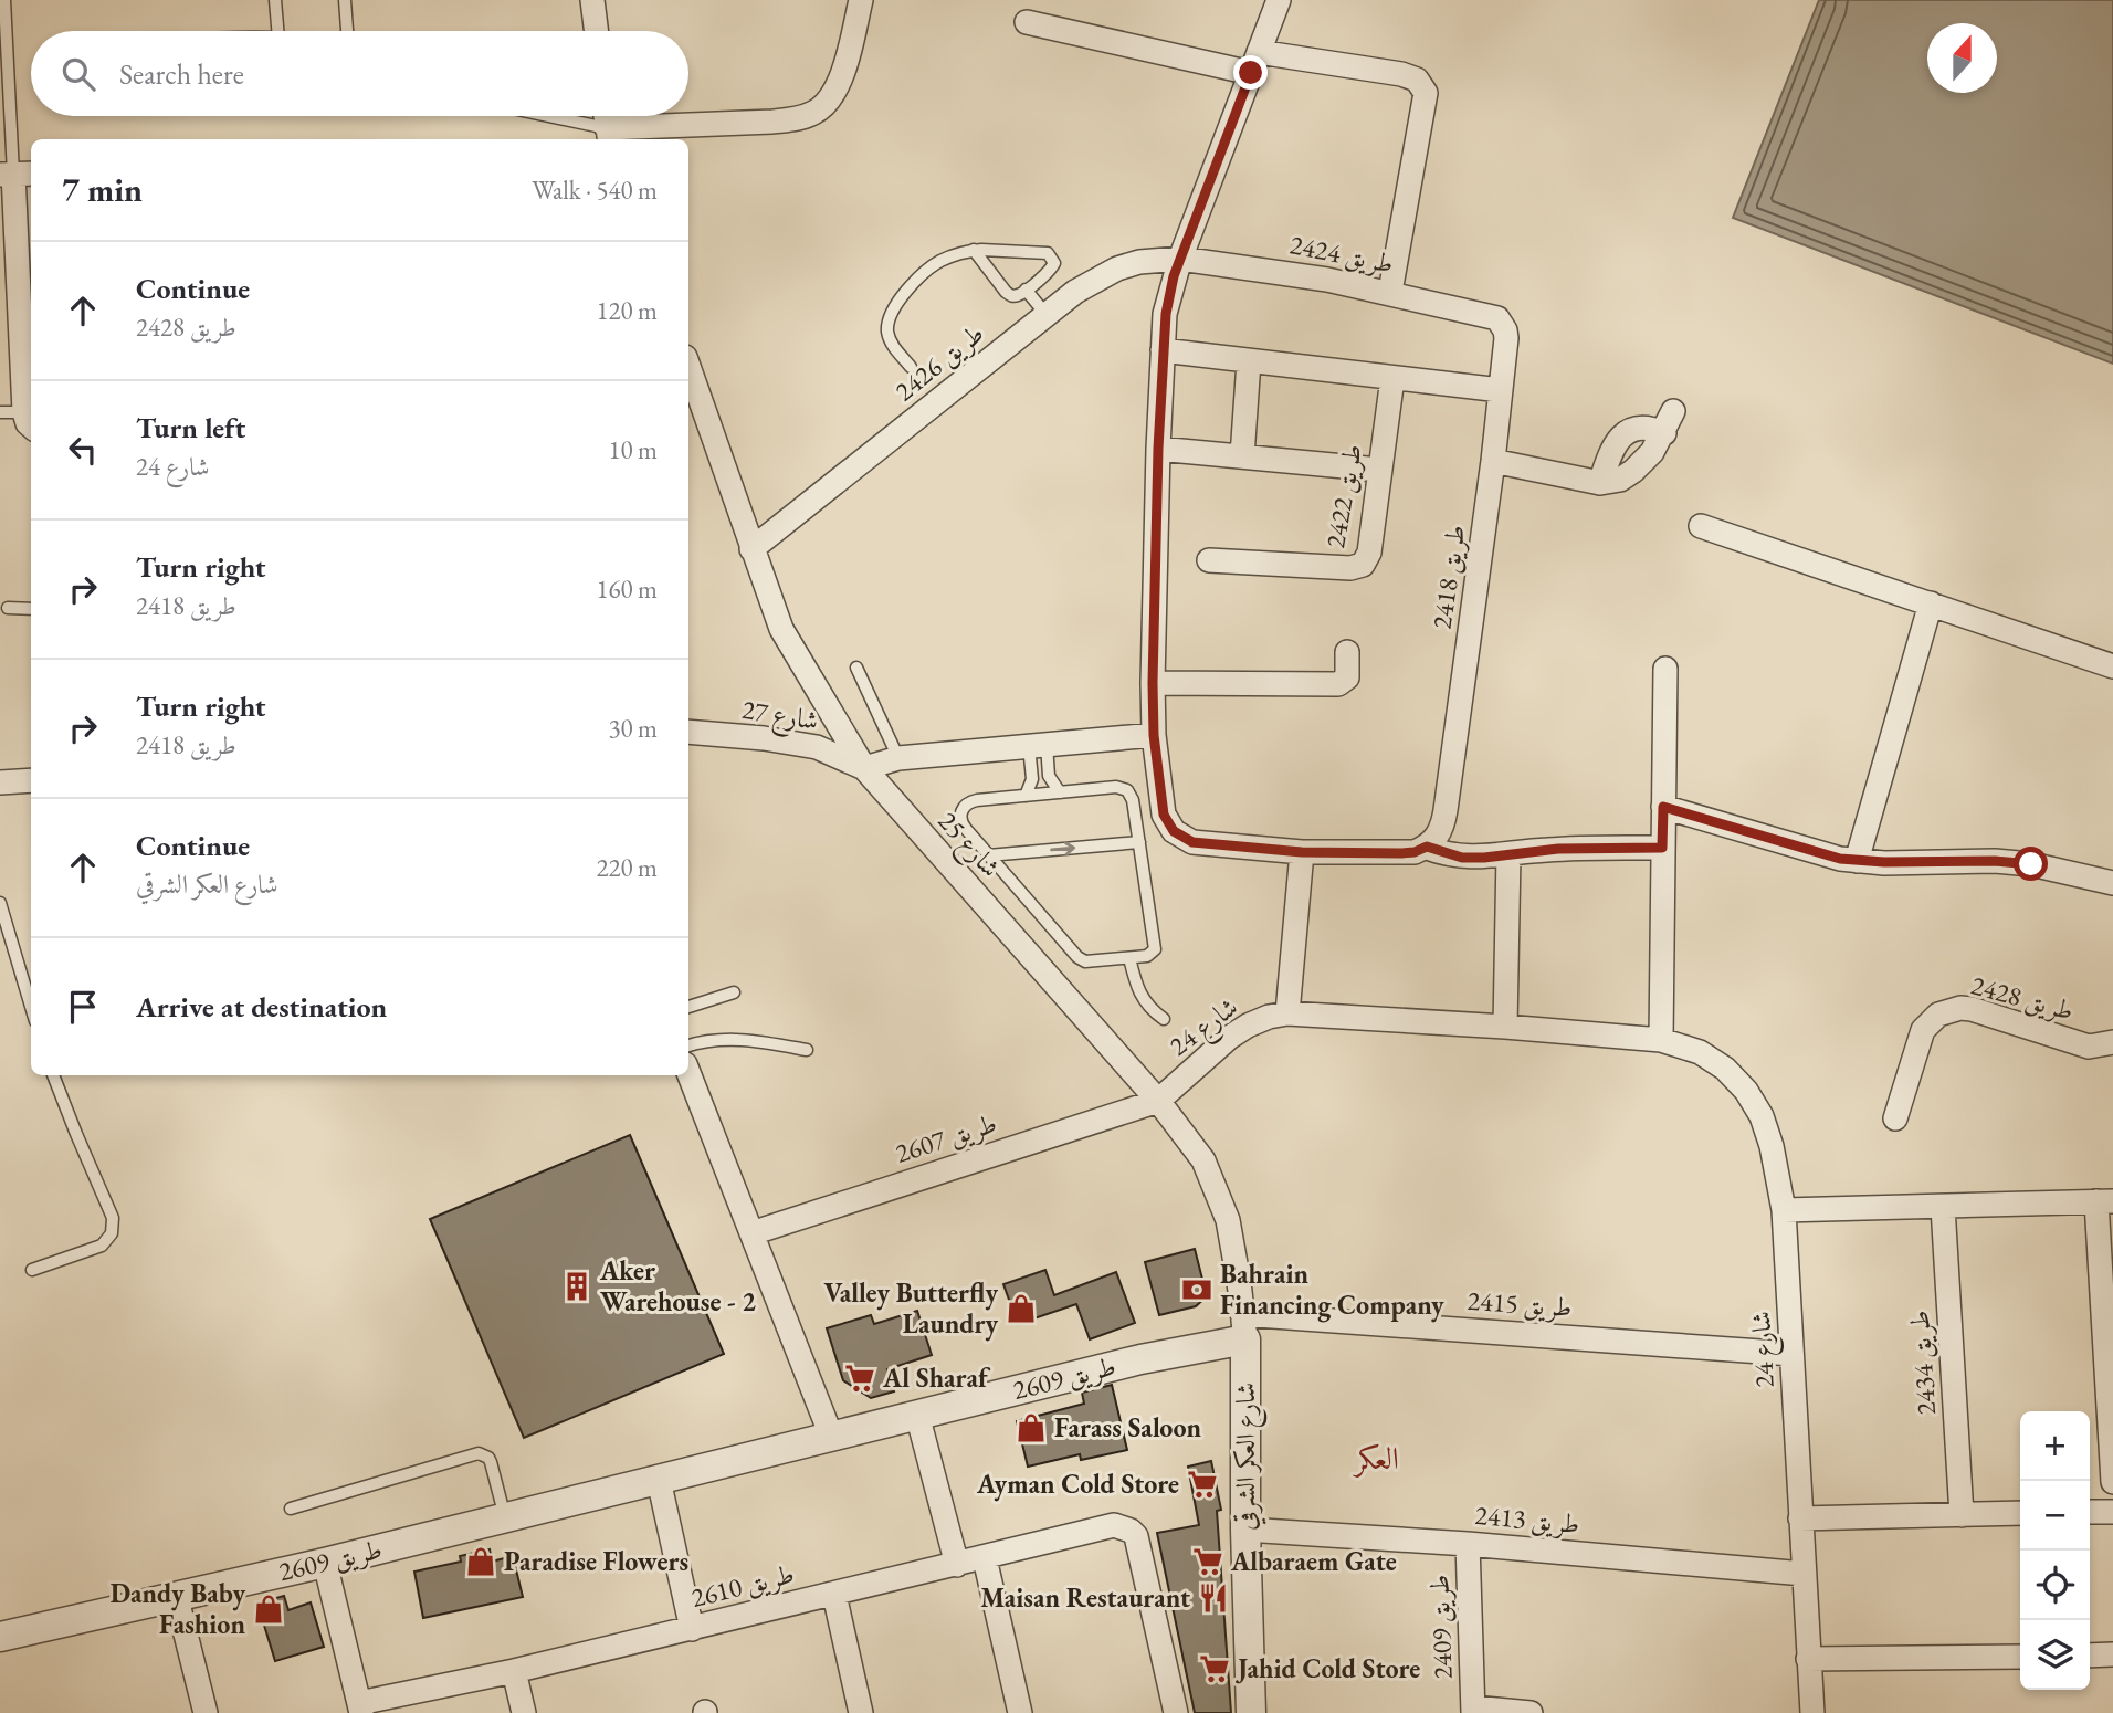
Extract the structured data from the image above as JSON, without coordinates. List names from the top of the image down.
{
  "streets": {
    "street": [
      "طريق 2424",
      "طريق 2426",
      "طريق 2422",
      "طريق 2418",
      "شارع 27",
      "شارع 25",
      "طريق 2428",
      "شارع 24",
      "طريق 2607",
      "طريق 2415",
      "طريق 2434",
      "طريق 2609",
      "شارع العكر الشرقي",
      "طريق 2413",
      "طريق 2610",
      "طريق 2409"
    ]
  },
  "crossings": [
    ["طريق 2424", "طريق 2426"],
    ["طريق 2424", "طريق 2418"],
    ["طريق 2426", "شارع 25"],
    ["شارع 27", "شارع 25"],
    ["شارع 25", "شارع 24"],
    ["شارع 25", "طريق 2607"],
    ["شارع 25", "طريق 2415"],
    ["شارع 25", "طريق 2609"],
    ["شارع 25", "شارع العكر الشرقي"],
    ["شارع 24", "طريق 2607"],
    ["شارع 24", "طريق 2415"],
    ["شارع 24", "طريق 2413"],
    ["طريق 2415", "طريق 2609"],
    ["طريق 2415", "شارع العكر الشرقي"],
    ["طريق 2609", "شارع العكر الشرقي"],
    ["شارع العكر الشرقي", "طريق 2413"],
    ["طريق 2413", "طريق 2409"]
  ],
  "districts": ["العكر"],
  "places": {
    "building": ["Aker Warehouse - 2"],
    "bank": ["Bahrain Financing Company"],
    "shop": [
      "Valley Butterfly Laundry",
      "Farass Saloon",
      "Paradise Flowers",
      "Dandy Baby Fashion"
    ],
    "supermarket": [
      "Al Sharaf",
      "Ayman Cold Store",
      "Albaraem Gate",
      "Jahid Cold Store"
    ],
    "restaurant": ["Maisan Restaurant"]
  },
  "north": "top",
  "page": {
    "search": "Search here",
    "heading": ["7 min", "Walk · 540 m"],
    "list": [
      ["Continue", "طريق 2428", "120 m"],
      ["Turn left", "شارع 24", "10 m"],
      ["Turn right", "طريق 2418", "160 m"],
      ["Turn right", "طريق 2418", "30 m"],
      ["Continue", "شارع العكر الشرقي", "220 m"],
      "Arrive at destination"
    ],
    "map_buttons": ["+", "−"]
  }
}
